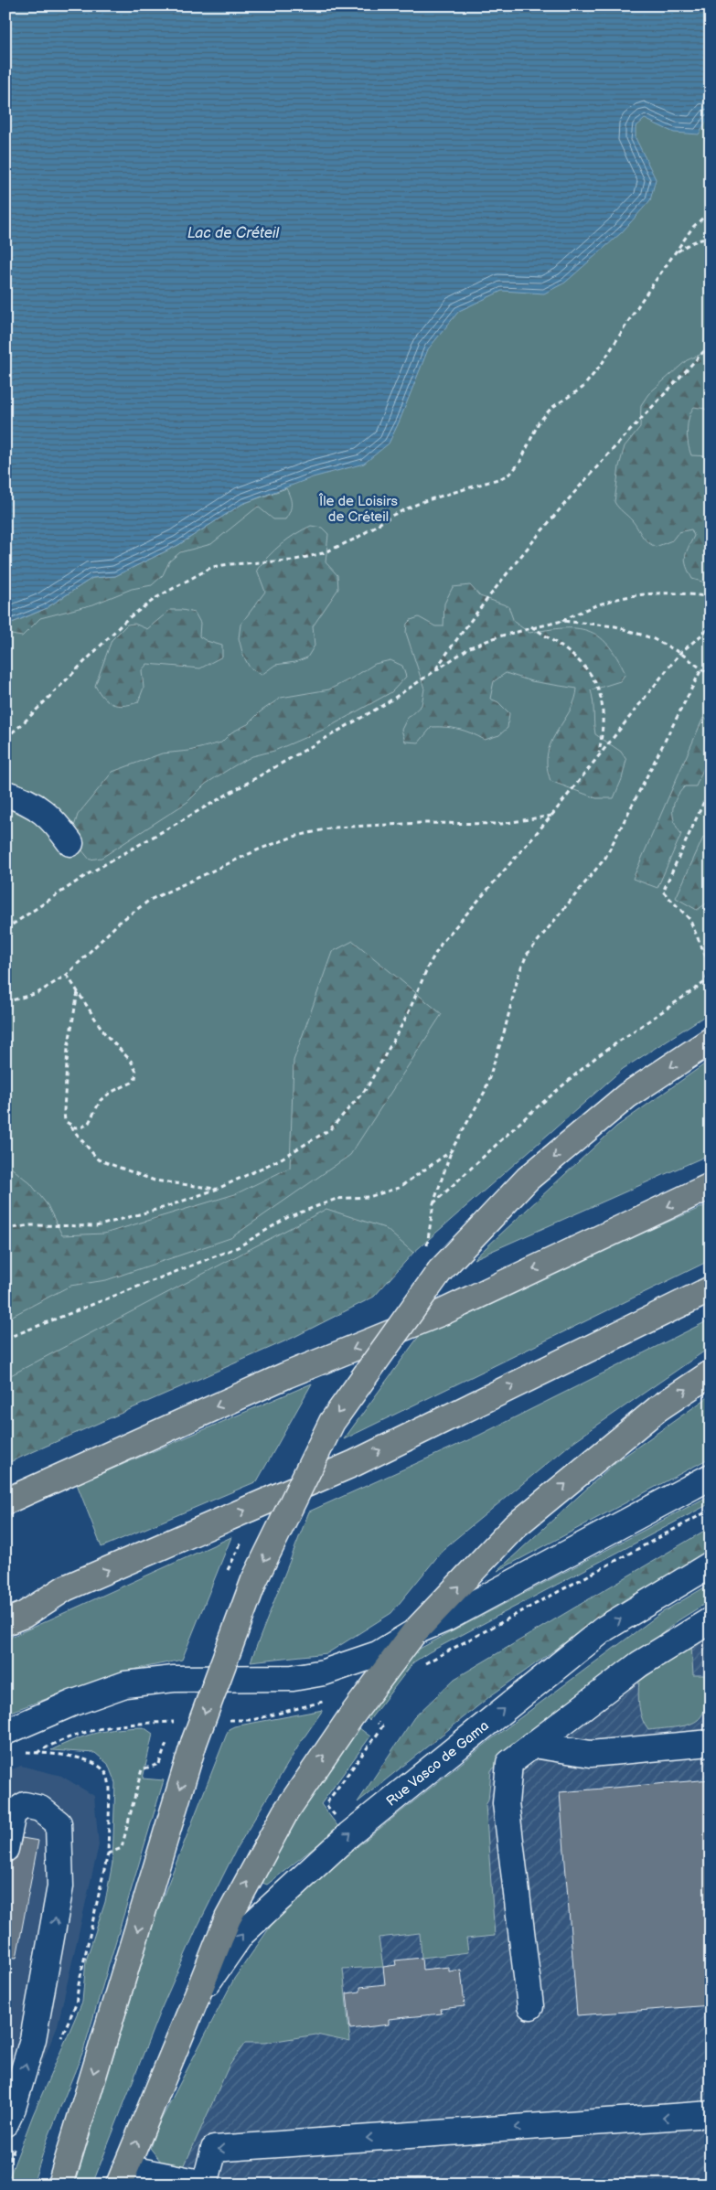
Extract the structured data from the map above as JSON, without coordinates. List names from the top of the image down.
{
  "streets": {
    "street": ["Rue Vasco de Gama"]
  },
  "water": ["Lac de Créteil"],
  "parks": ["Île de Loisirs de Créteil"]
}
